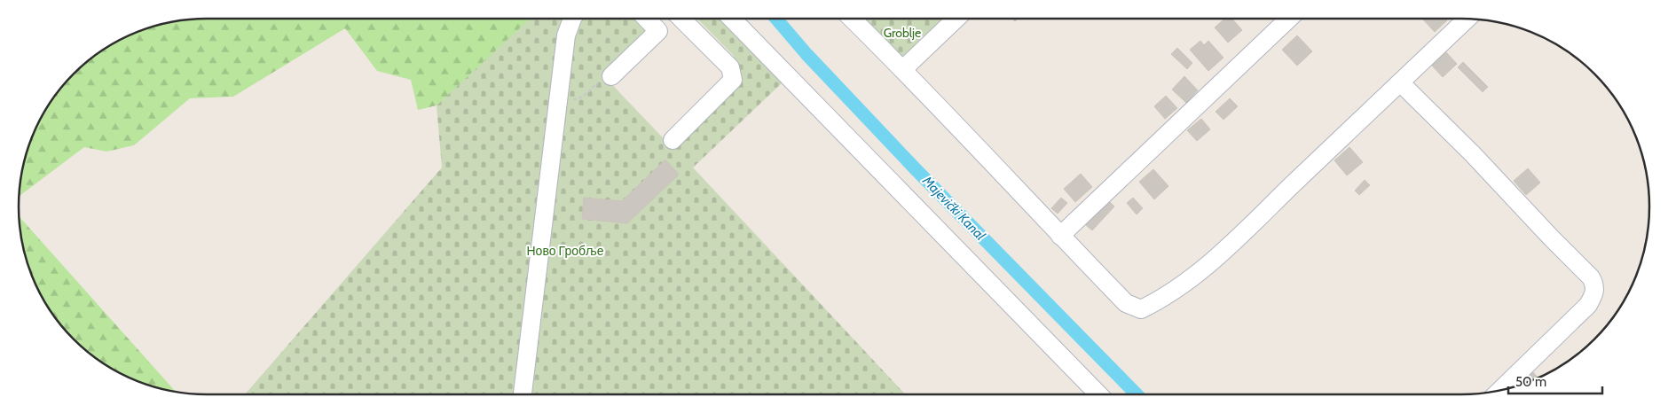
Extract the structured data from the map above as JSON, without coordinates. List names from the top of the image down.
{
  "water": ["Majevički Kanal"],
  "parks": ["Groblje", "Ново Гробље"],
  "scale_bar": "50 m"
}
